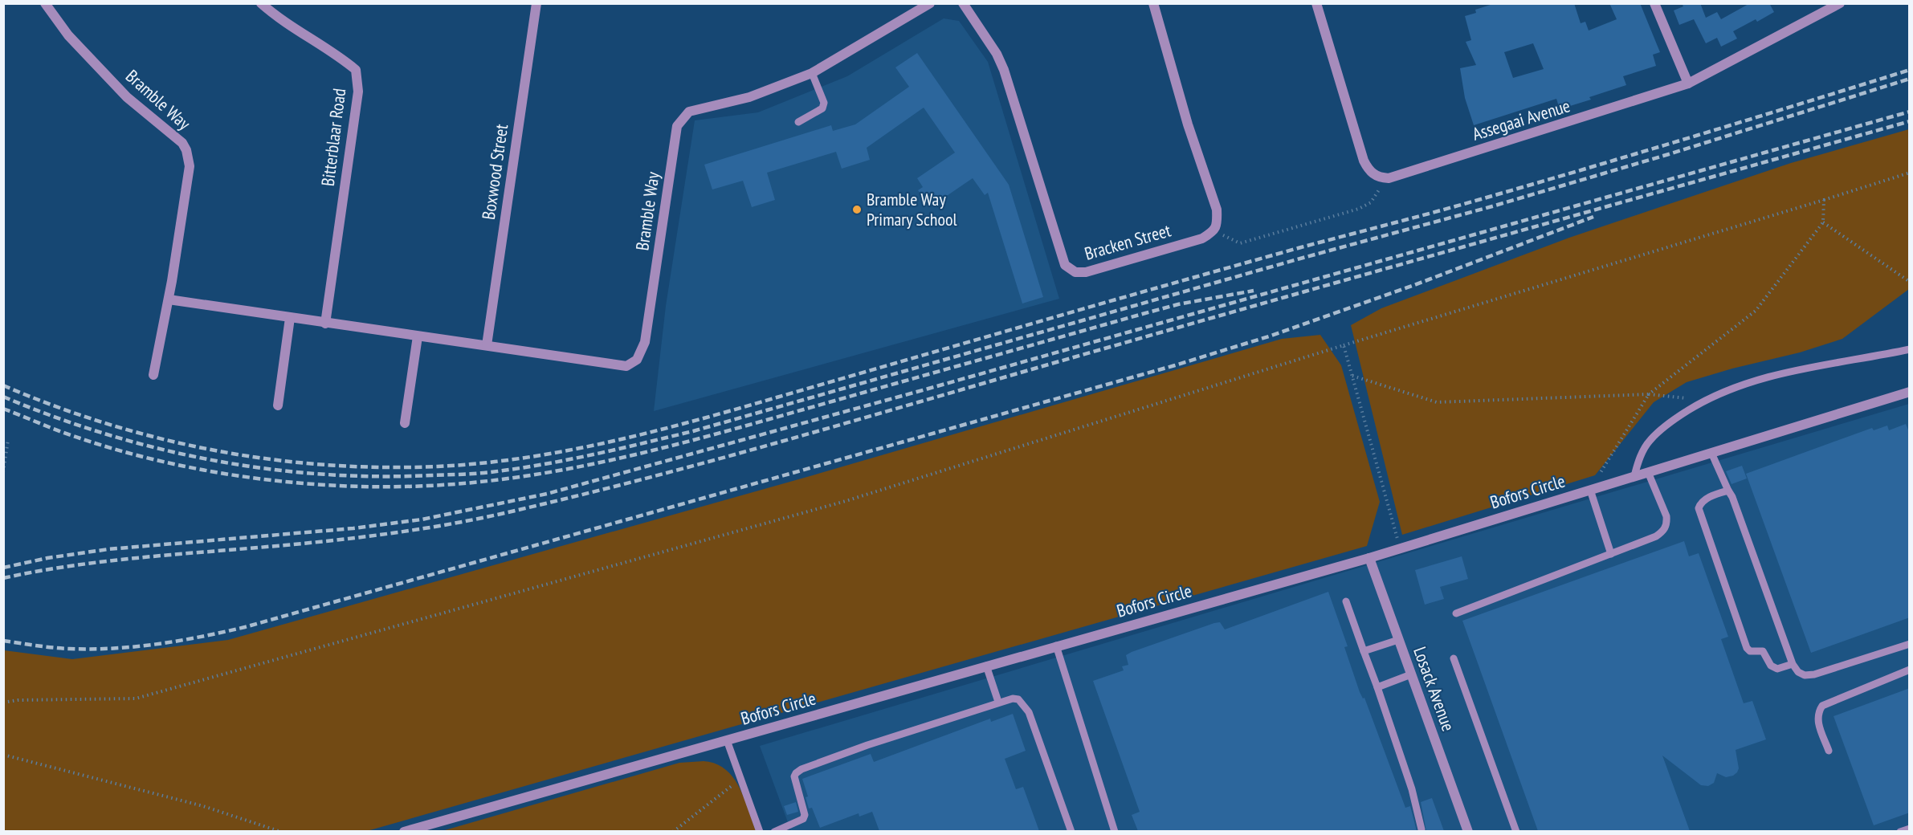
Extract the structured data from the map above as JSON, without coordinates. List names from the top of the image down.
{
  "streets": {
    "street": [
      "Bramble Way",
      "Assegaai Avenue",
      "Bitterblaar Road",
      "Boxwood Street",
      "Bracken Street",
      "Bofors Circle",
      "Losack Avenue"
    ]
  },
  "crossings": [
    ["Bramble Way", "Bitterblaar Road"],
    ["Bramble Way", "Boxwood Street"],
    ["Bofors Circle", "Losack Avenue"]
  ],
  "places": ["Bramble Way Primary School"]
}
